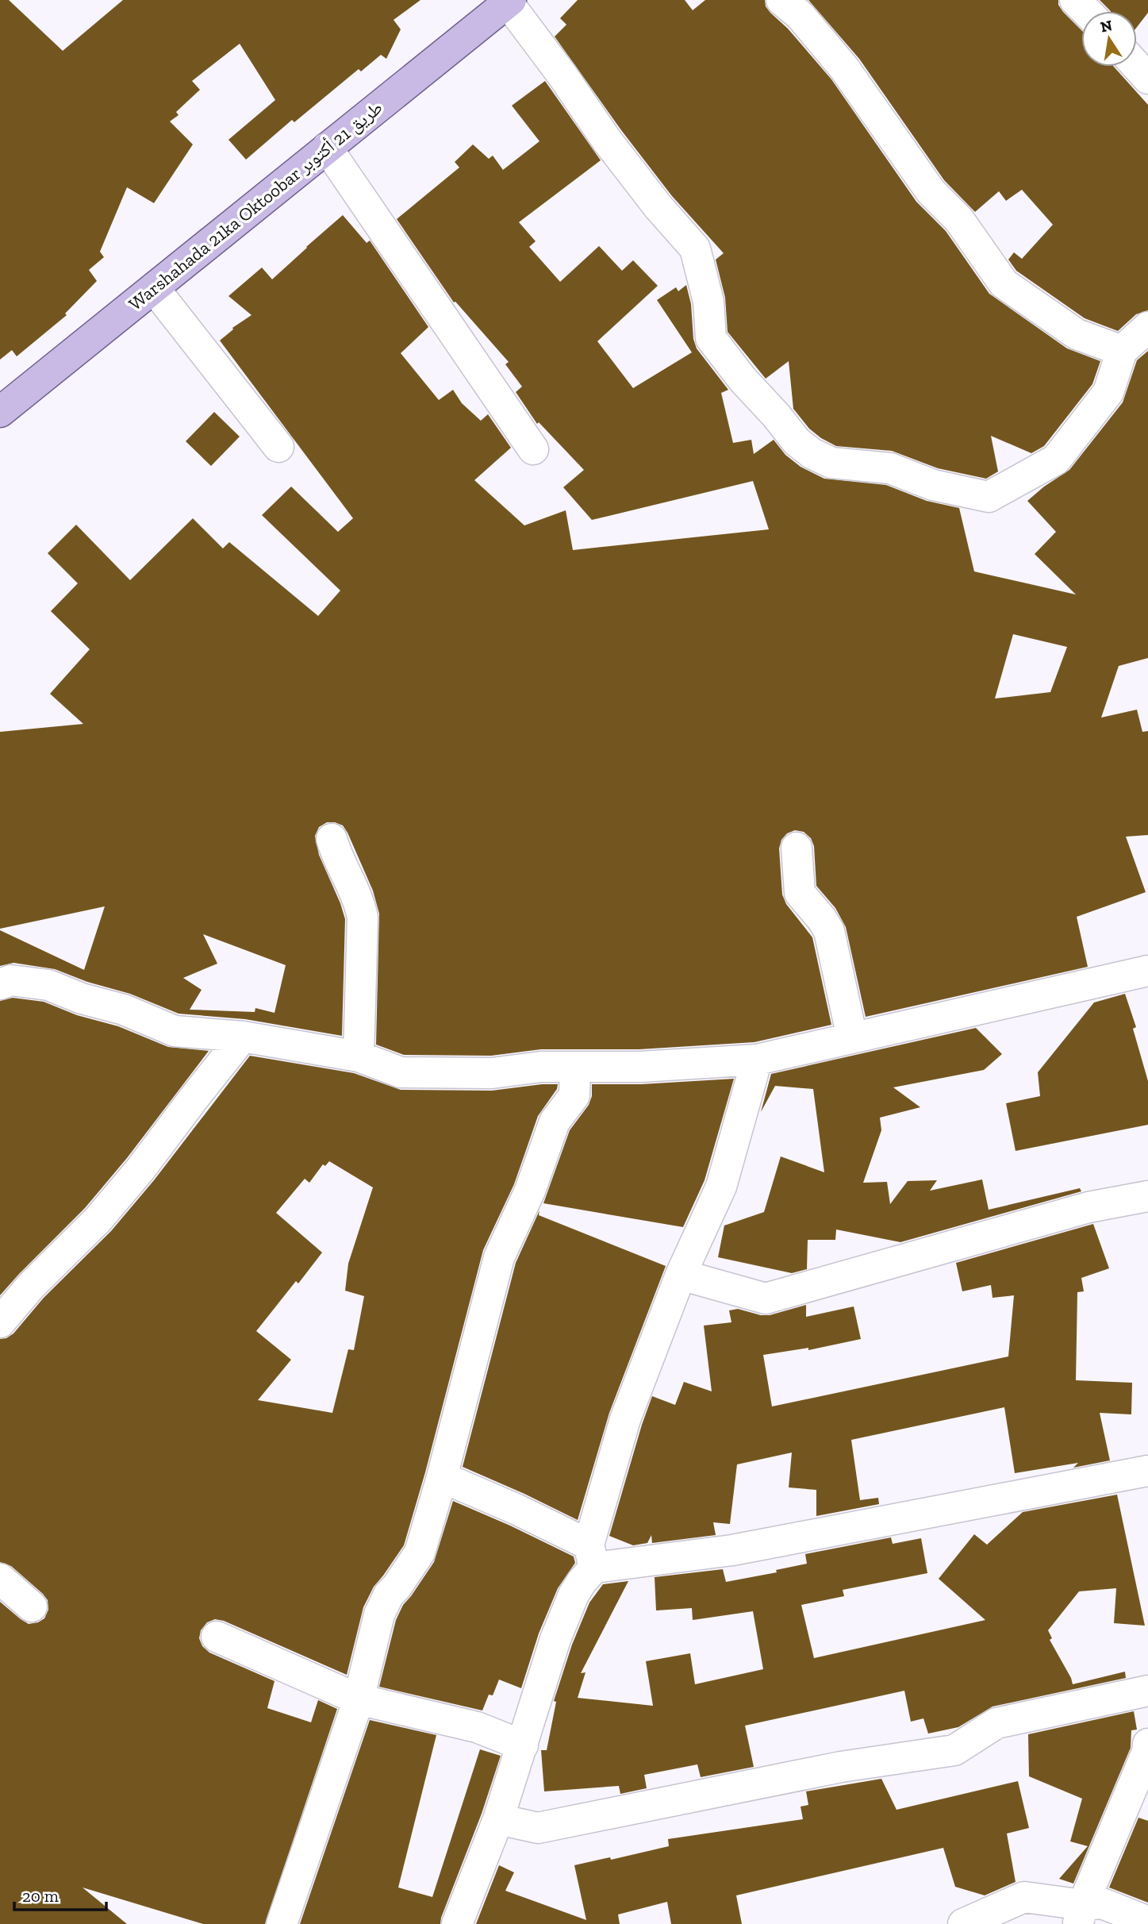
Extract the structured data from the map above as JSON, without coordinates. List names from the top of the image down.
{
  "streets": {
    "main road": ["Warshahada 21ka Oktoobar طريق 21 أكتوبر"]
  },
  "scale_bar": "20 m",
  "north": "top"
}
